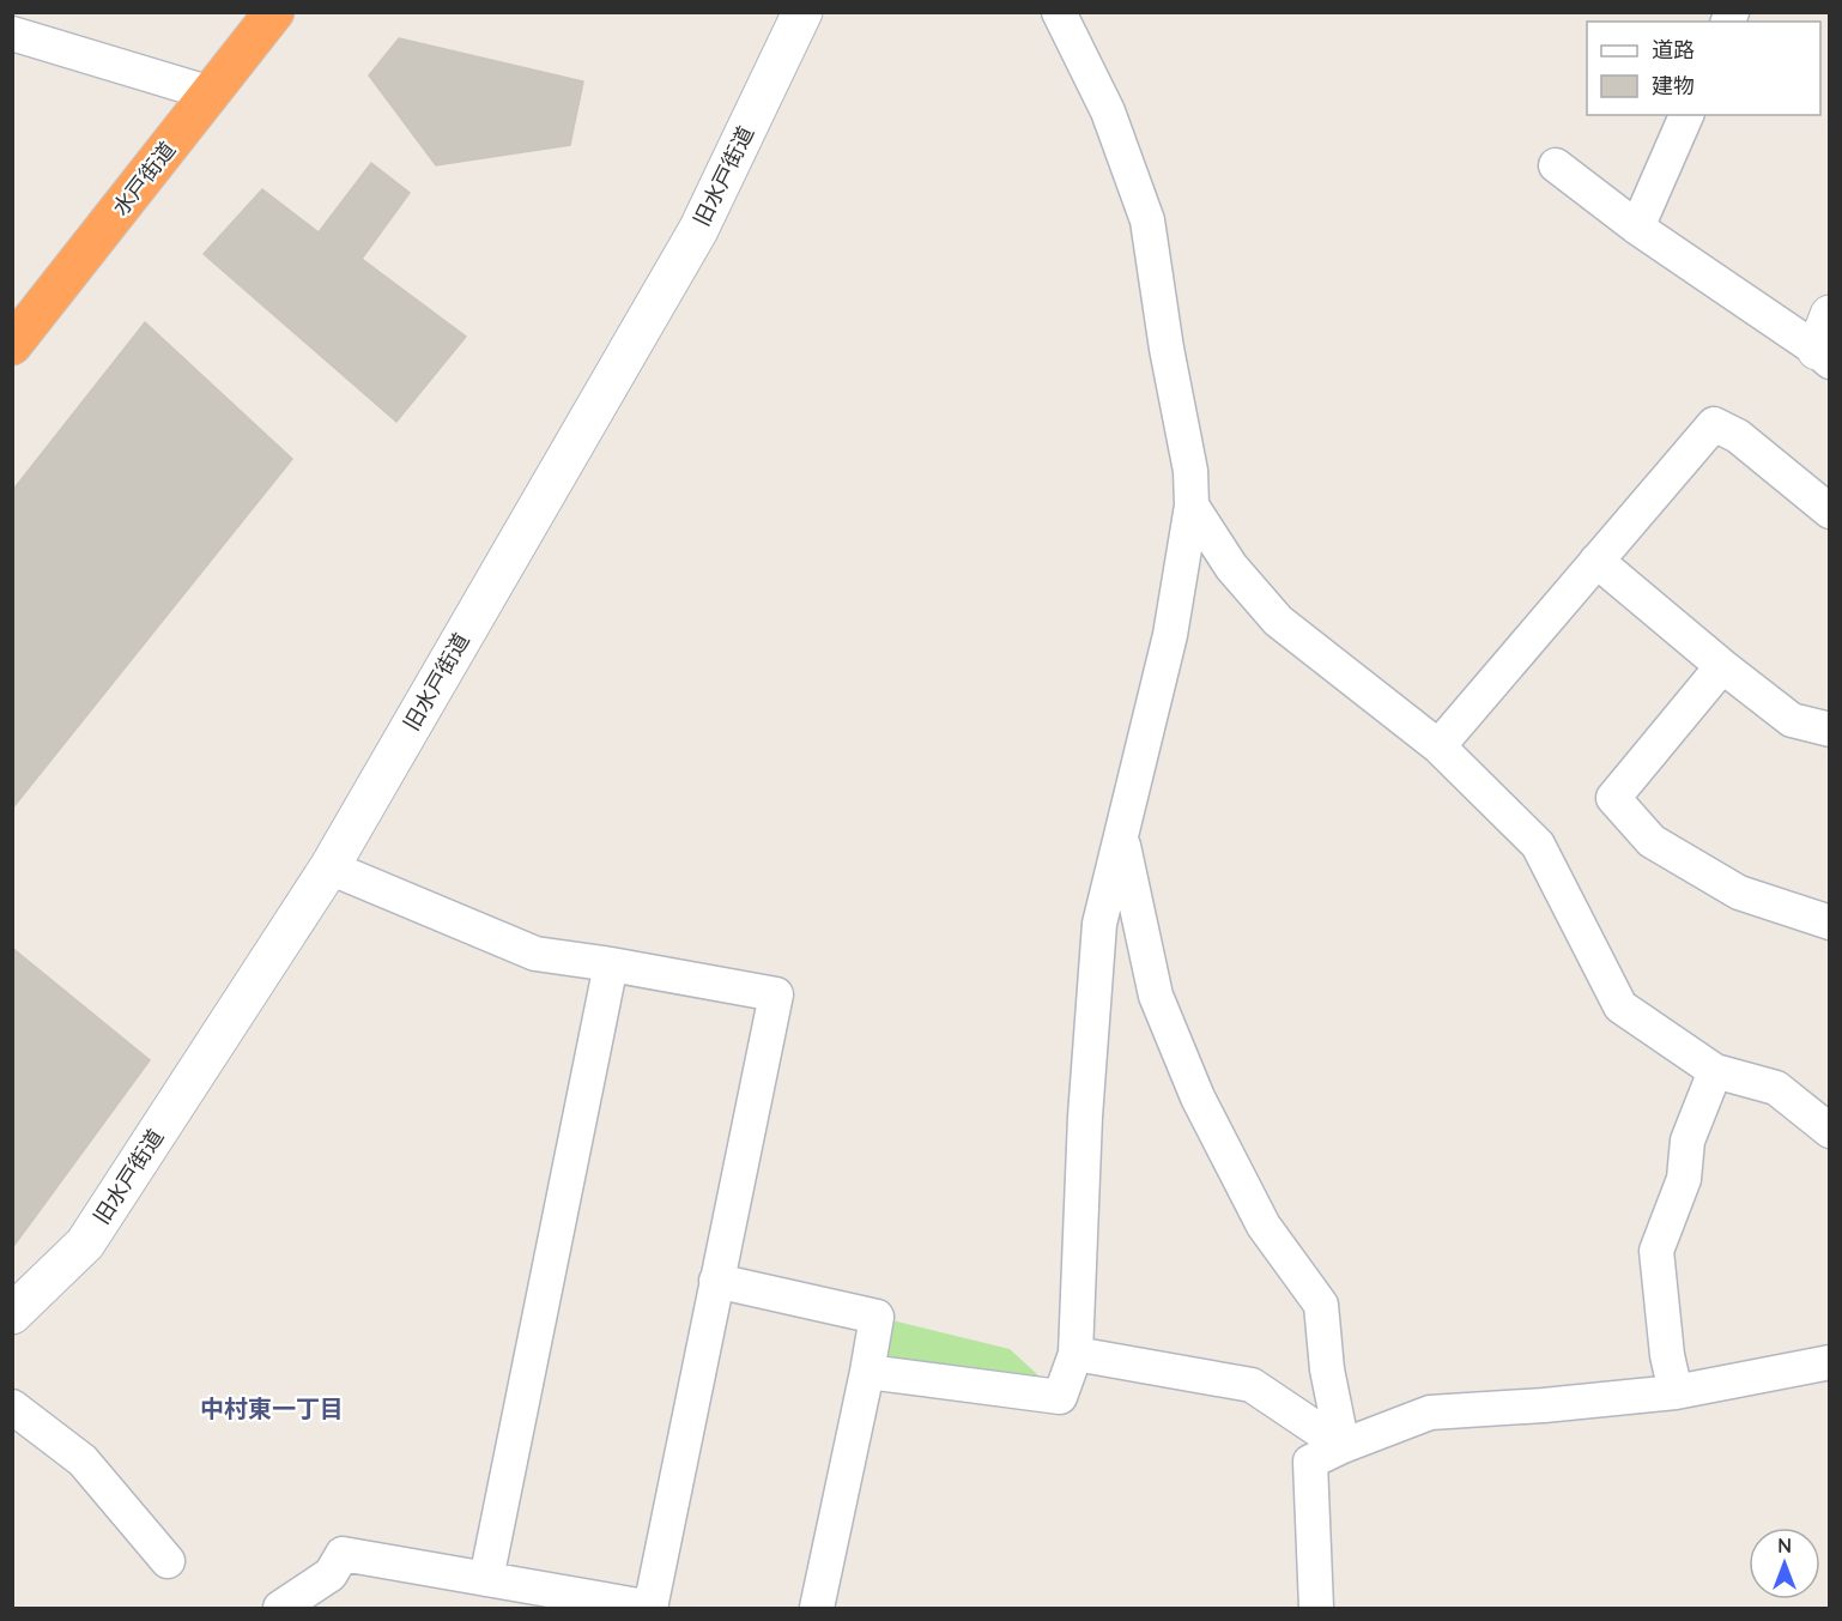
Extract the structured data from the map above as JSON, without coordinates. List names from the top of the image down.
{
  "streets": {
    "highway": ["水戸街道"],
    "street": ["旧水戸街道"]
  },
  "districts": ["中村東一丁目"],
  "legend": ["道路", "建物"],
  "north": "top"
}
